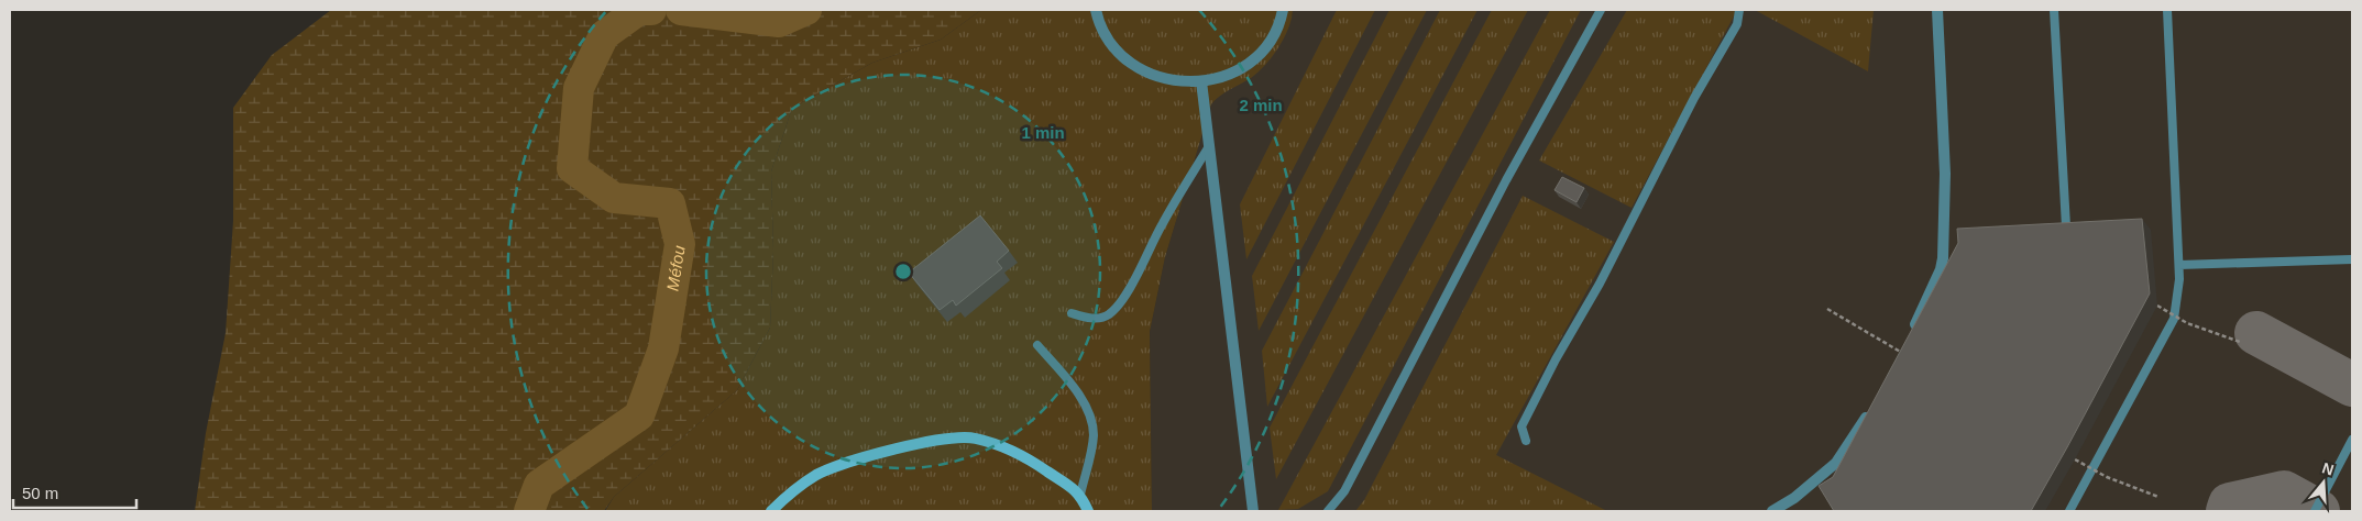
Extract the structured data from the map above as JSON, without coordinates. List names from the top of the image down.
{
  "water": ["Méfou"],
  "scale_bar": "50 m",
  "north": "top",
  "rings": ["2 min", "1 min"]
}
